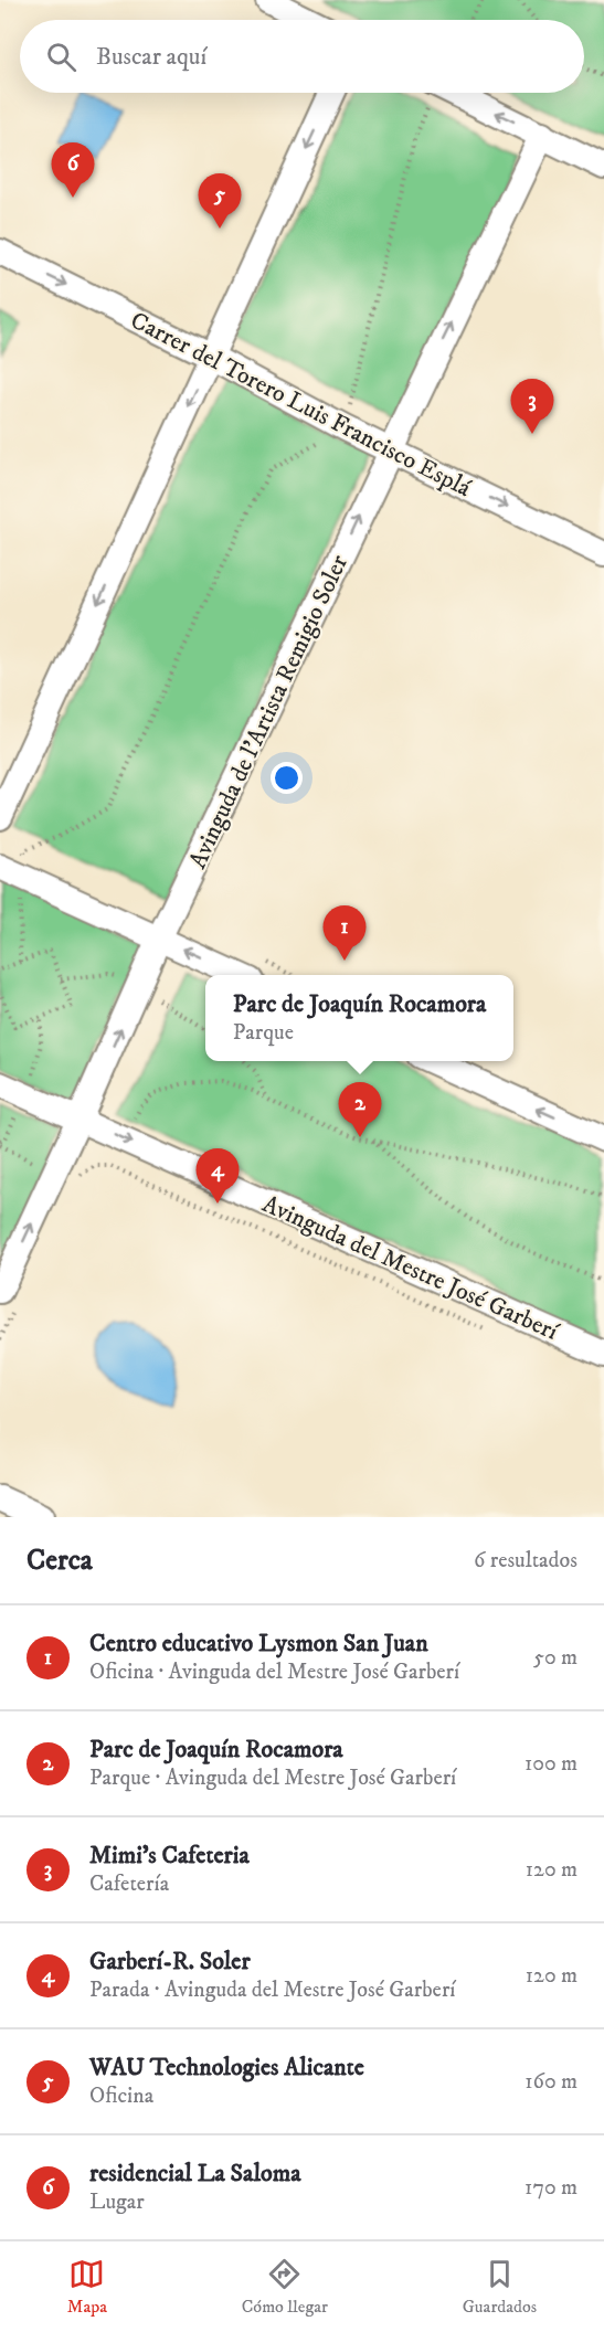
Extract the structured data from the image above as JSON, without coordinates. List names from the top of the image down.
{
  "streets": {
    "street": ["Carrer del Torero Luis Francisco Esplá", "Avinguda de l'Artista Remigio Soler", "Avinguda del Mestre José Garberí"]
  },
  "crossings": [
    ["Carrer del Torero Luis Francisco Esplá", "Avinguda de l'Artista Remigio Soler"],
    ["Avinguda de l'Artista Remigio Soler", "Avinguda del Mestre José Garberí"]
  ],
  "one_way": ["Carrer del Torero Luis Francisco Esplá"],
  "page": {
    "search": "Buscar aquí",
    "pins": [
      "6",
      "5",
      "3",
      "1",
      "2",
      "4"
    ],
    "popup": ["Parc de Joaquín Rocamora", "Parque"],
    "heading": ["Cerca", "6 resultados"],
    "list": [
      {
        "mark": "1",
        "name": "Centro educativo Lysmon San Juan",
        "note": "Oficina · Avinguda del Mestre José Garberí",
        "value": "50 m"
      },
      {
        "mark": "2",
        "name": "Parc de Joaquín Rocamora",
        "note": "Parque · Avinguda del Mestre José Garberí",
        "value": "100 m"
      },
      {
        "mark": "3",
        "name": "Mimi's Cafeteria",
        "note": "Cafetería",
        "value": "120 m"
      },
      {
        "mark": "4",
        "name": "Garberí-R. Soler",
        "note": "Parada · Avinguda del Mestre José Garberí",
        "value": "120 m"
      },
      {
        "mark": "5",
        "name": "WAU Technologies Alicante",
        "note": "Oficina",
        "value": "160 m"
      },
      {
        "mark": "6",
        "name": "residencial La Saloma",
        "note": "Lugar",
        "value": "170 m"
      }
    ],
    "nav": ["Mapa", "Cómo llegar", "Guardados"]
  }
}
